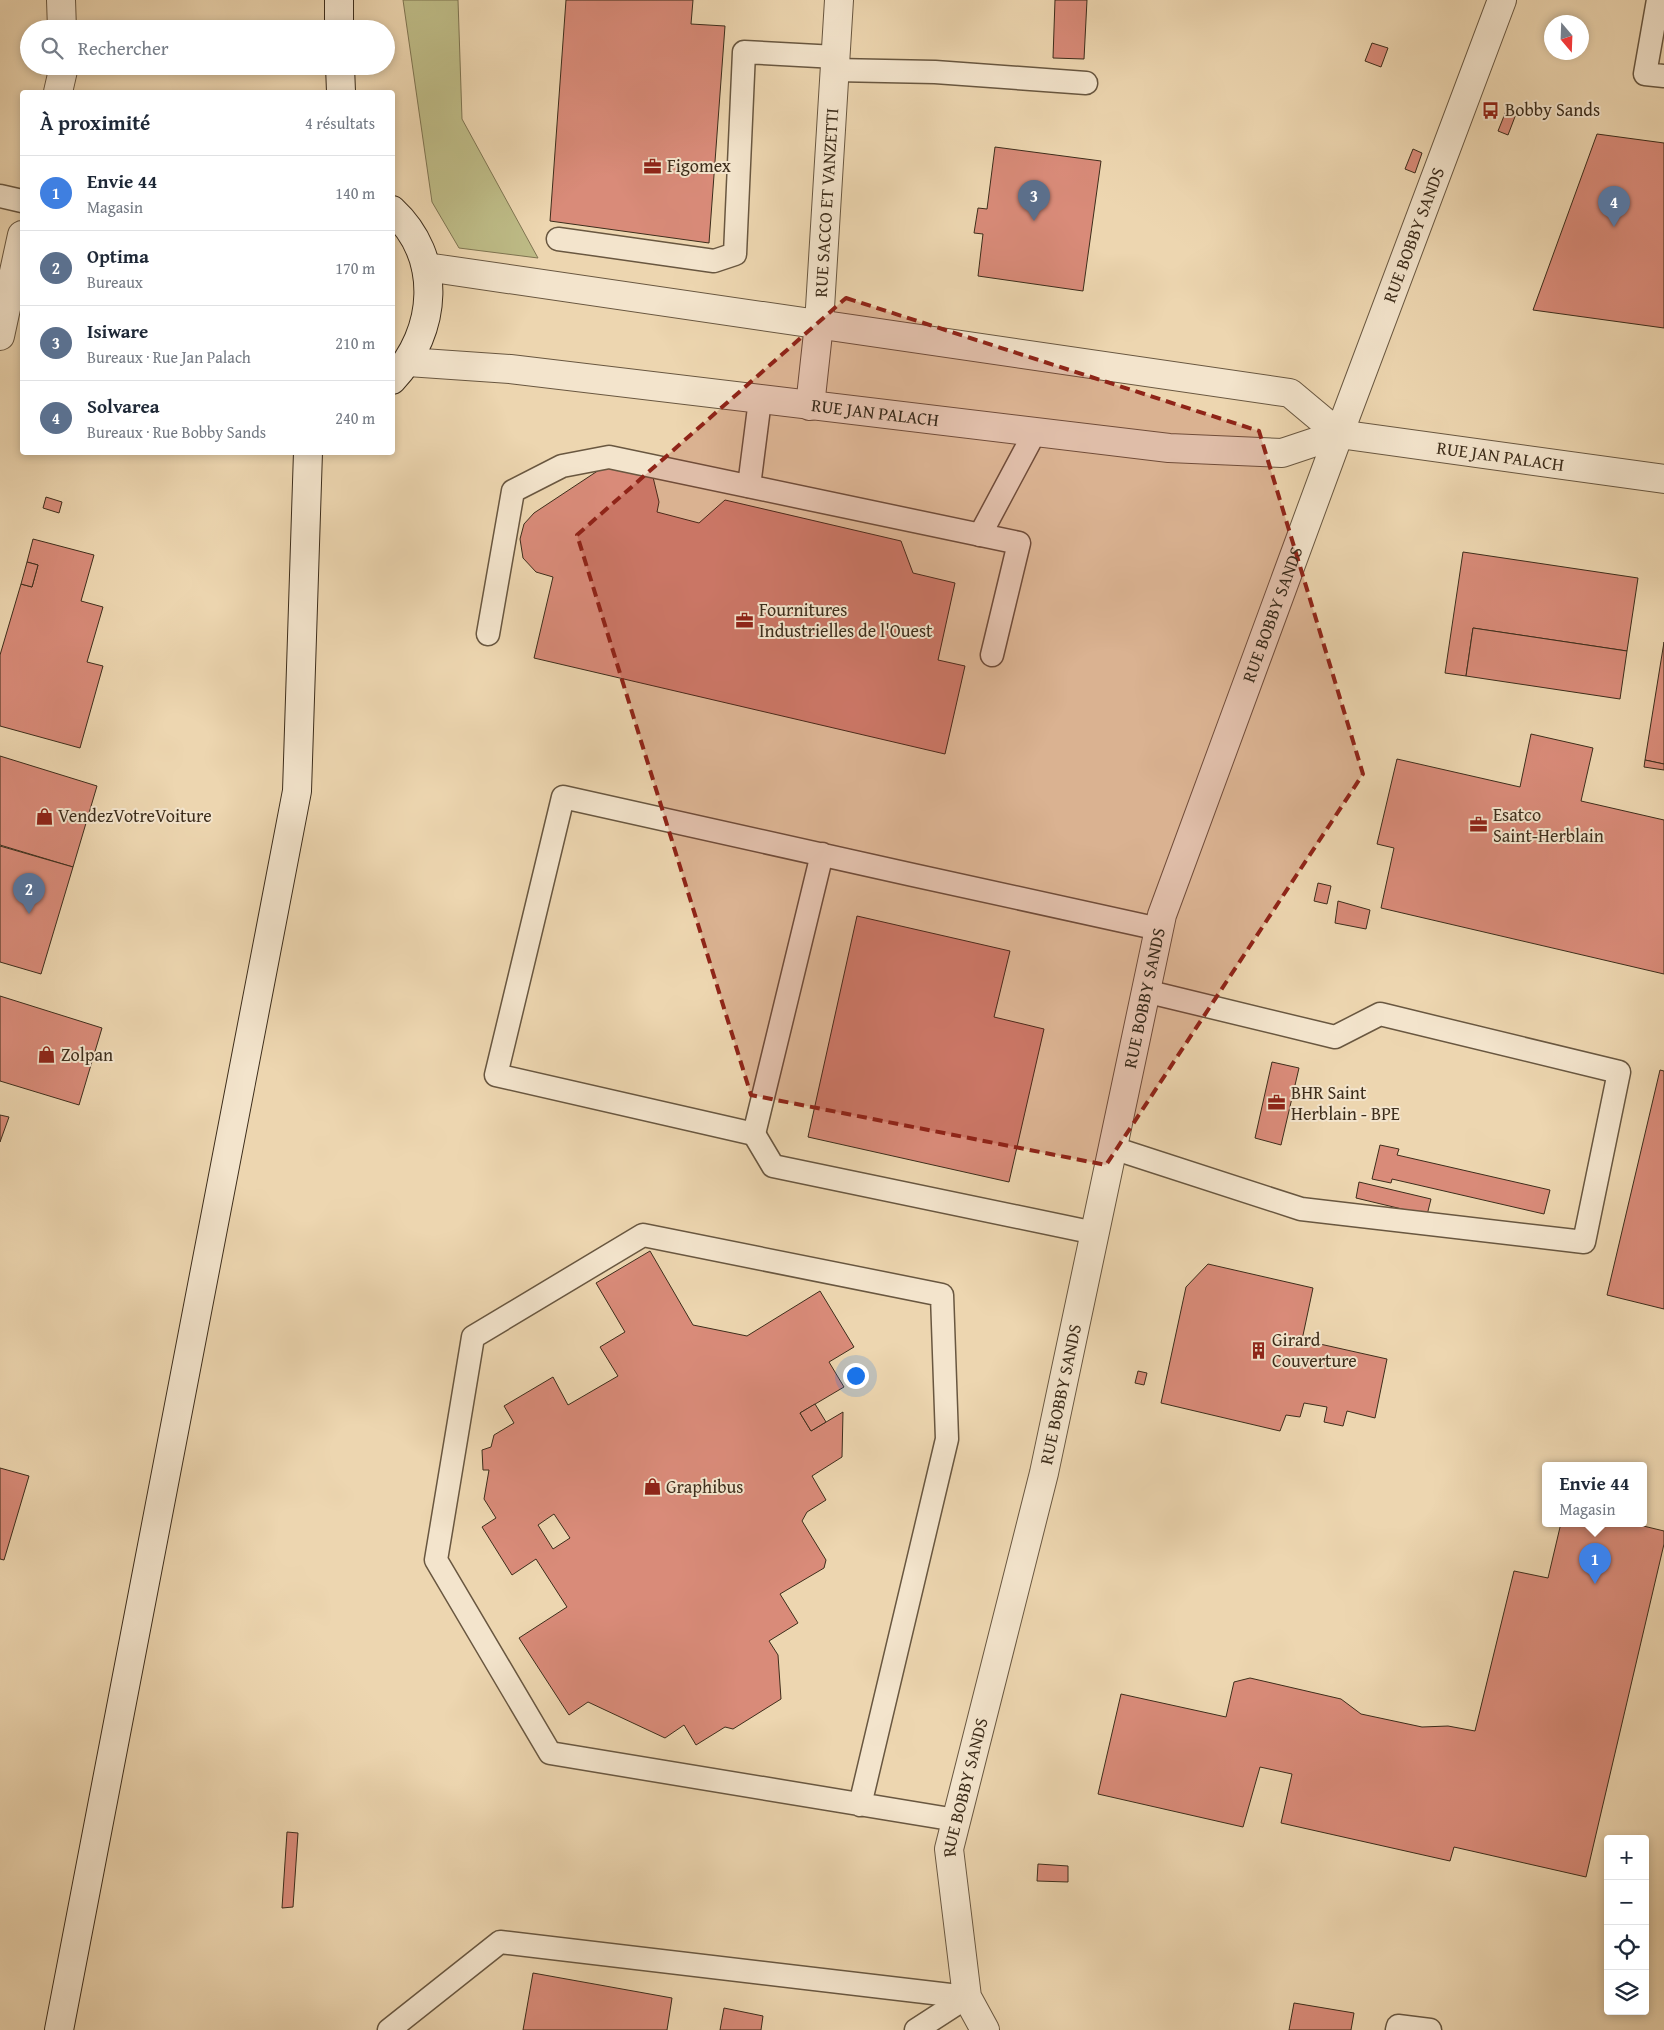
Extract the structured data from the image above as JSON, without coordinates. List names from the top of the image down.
{
  "streets": {
    "street": ["RUE SACCO ET VANZETTI", "RUE BOBBY SANDS", "RUE JAN PALACH"]
  },
  "crossings": [
    ["RUE SACCO ET VANZETTI", "RUE JAN PALACH"],
    ["RUE BOBBY SANDS", "RUE JAN PALACH"]
  ],
  "places": {
    "bus stop": ["Bobby Sands"],
    "office": [
      "Figomex",
      "Fournitures Industrielles de l'Ouest",
      "Esatco Saint-Herblain",
      "BHR Saint Herblain - BPE"
    ],
    "shop": ["VendezVotreVoiture", "Zolpan", "Graphibus"],
    "building": ["Girard Couverture"]
  },
  "north": "bottom",
  "page": {
    "search": "Rechercher",
    "heading": ["À proximité", "4 résultats"],
    "list": [
      {
        "mark": "1",
        "name": "Envie 44",
        "note": "Magasin",
        "value": "140 m"
      },
      {
        "mark": "2",
        "name": "Optima",
        "note": "Bureaux",
        "value": "170 m"
      },
      {
        "mark": "3",
        "name": "Isiware",
        "note": "Bureaux · Rue Jan Palach",
        "value": "210 m"
      },
      {
        "mark": "4",
        "name": "Solvarea",
        "note": "Bureaux · Rue Bobby Sands",
        "value": "240 m"
      }
    ],
    "pins": [
      "3",
      "4",
      "2",
      "1"
    ],
    "popup": ["Envie 44", "Magasin"],
    "map_buttons": ["+", "−"]
  }
}
